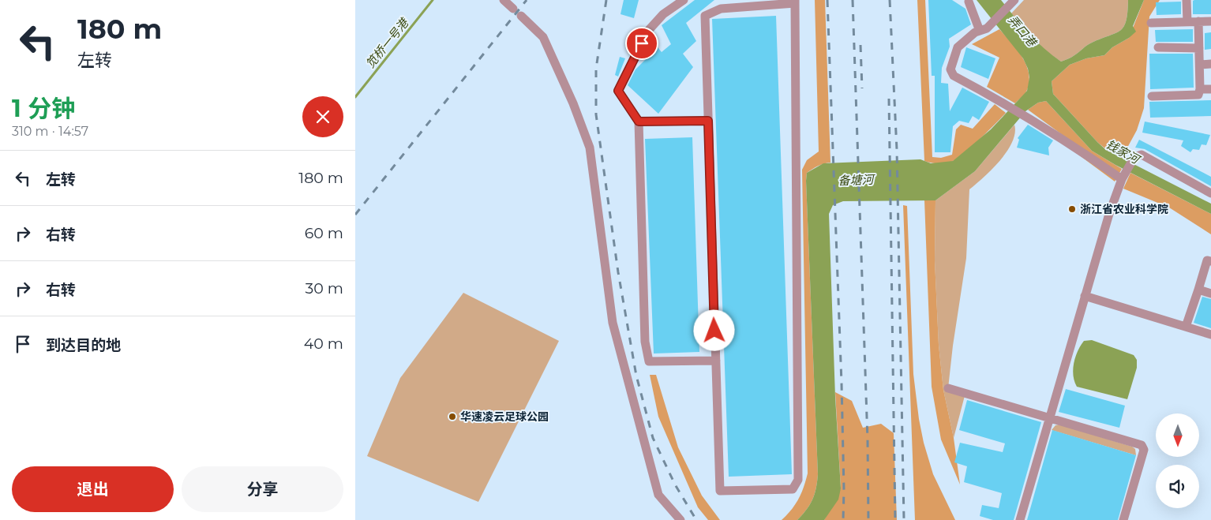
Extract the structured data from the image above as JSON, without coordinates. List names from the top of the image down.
{
  "water": [
    "弄口港",
    "笕桥一号港",
    "钱家河",
    "备塘河"
  ],
  "places": ["浙江省农业科学院", "华速凌云足球公园"],
  "north": "bottom",
  "page": {
    "turn": ["180 m", "左转"],
    "heading": ["1 分钟", "310 m · 14:57"],
    "list": [
      {
        "name": "左转",
        "value": "180 m"
      },
      {
        "name": "右转",
        "value": "60 m"
      },
      {
        "name": "右转",
        "value": "30 m"
      },
      {
        "name": "到达目的地",
        "value": "40 m"
      }
    ],
    "buttons": ["退出", "分享"]
  }
}
